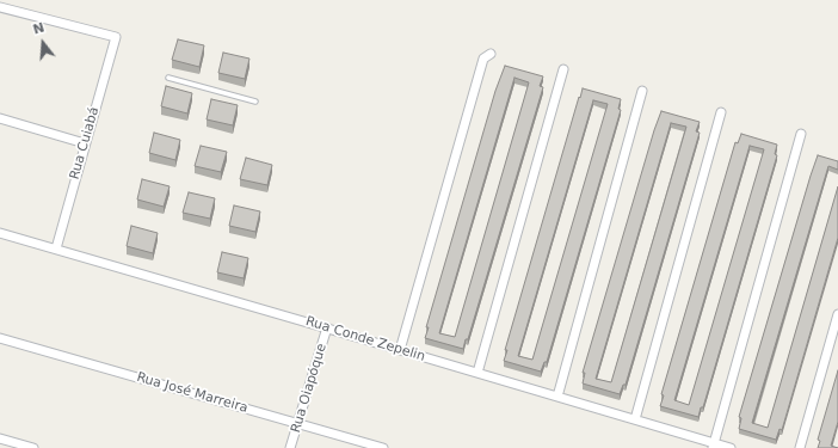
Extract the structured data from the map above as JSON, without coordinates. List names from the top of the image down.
{
  "streets": {
    "street": [
      "Rua Cuiabá",
      "Rua Conde Zepelin",
      "Rua Oiapóque",
      "Rua José Marreira"
    ]
  },
  "crossings": [
    ["Rua Cuiabá", "Rua Conde Zepelin"],
    ["Rua Conde Zepelin", "Rua Oiapóque"],
    ["Rua Oiapóque", "Rua José Marreira"]
  ],
  "north": "top"
}
